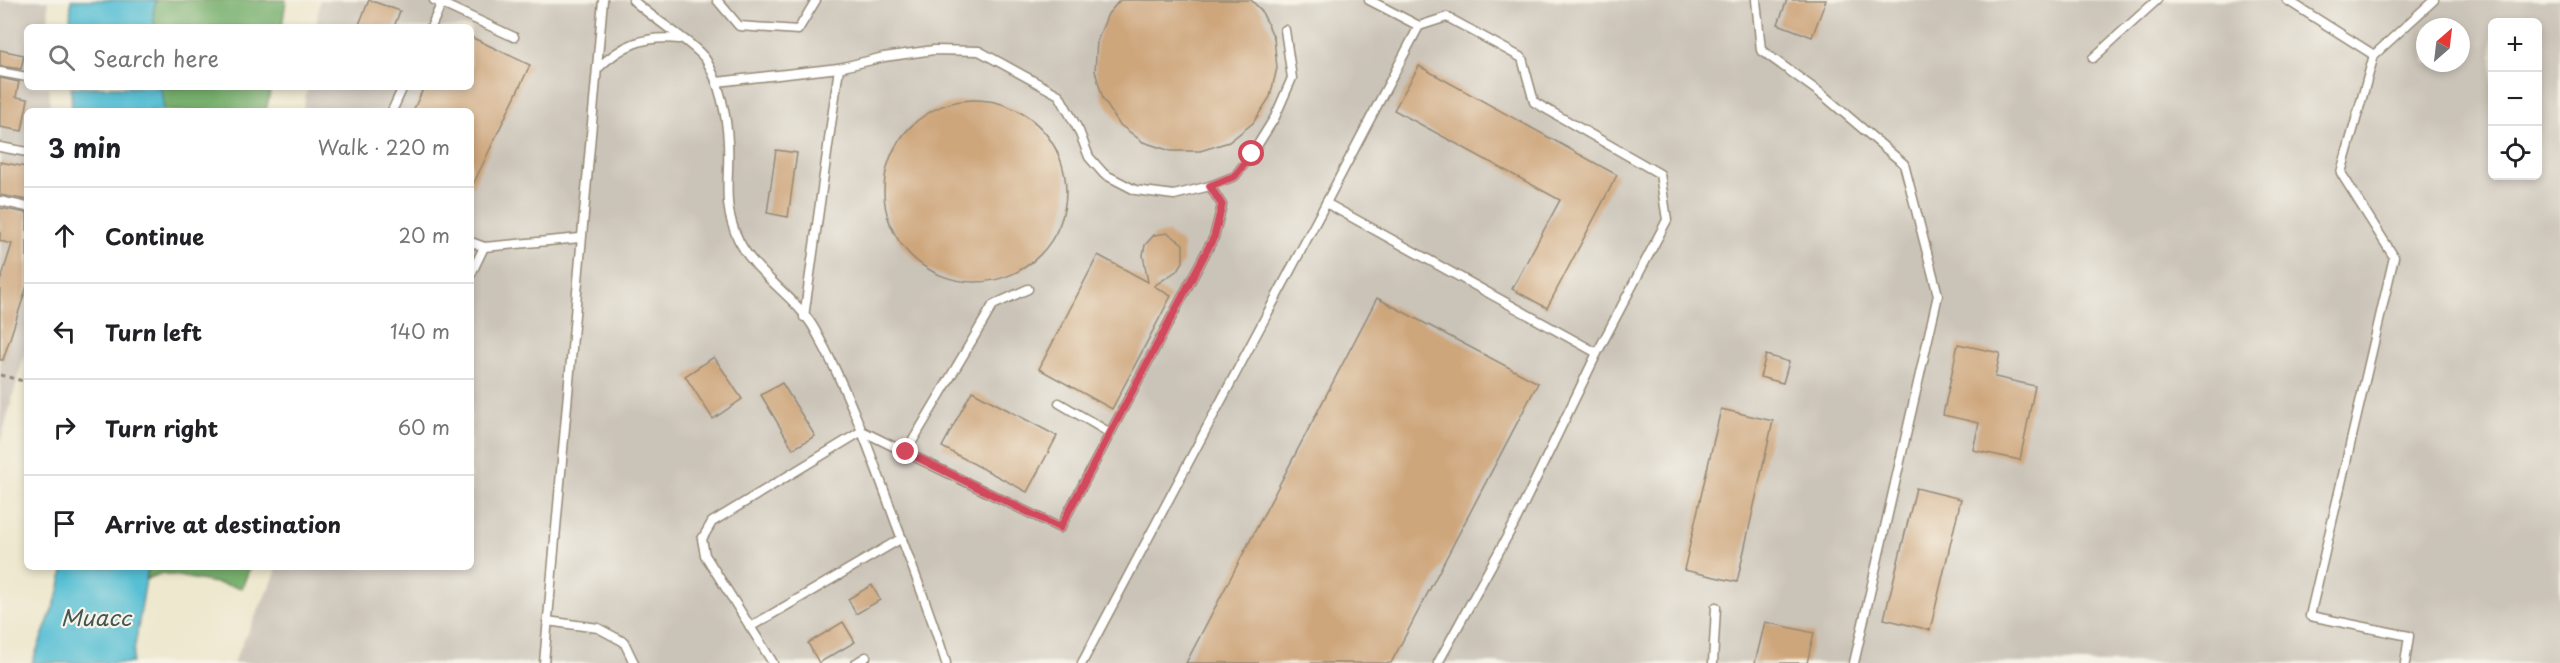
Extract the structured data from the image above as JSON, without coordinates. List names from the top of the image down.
{
  "water": ["Миасс"],
  "north": "top right",
  "page": {
    "map_buttons": ["+", "−"],
    "search": "Search here",
    "heading": ["3 min", "Walk · 220 m"],
    "list": [
      ["Continue", "20 m"],
      ["Turn left", "140 m"],
      ["Turn right", "60 m"],
      "Arrive at destination"
    ]
  }
}
